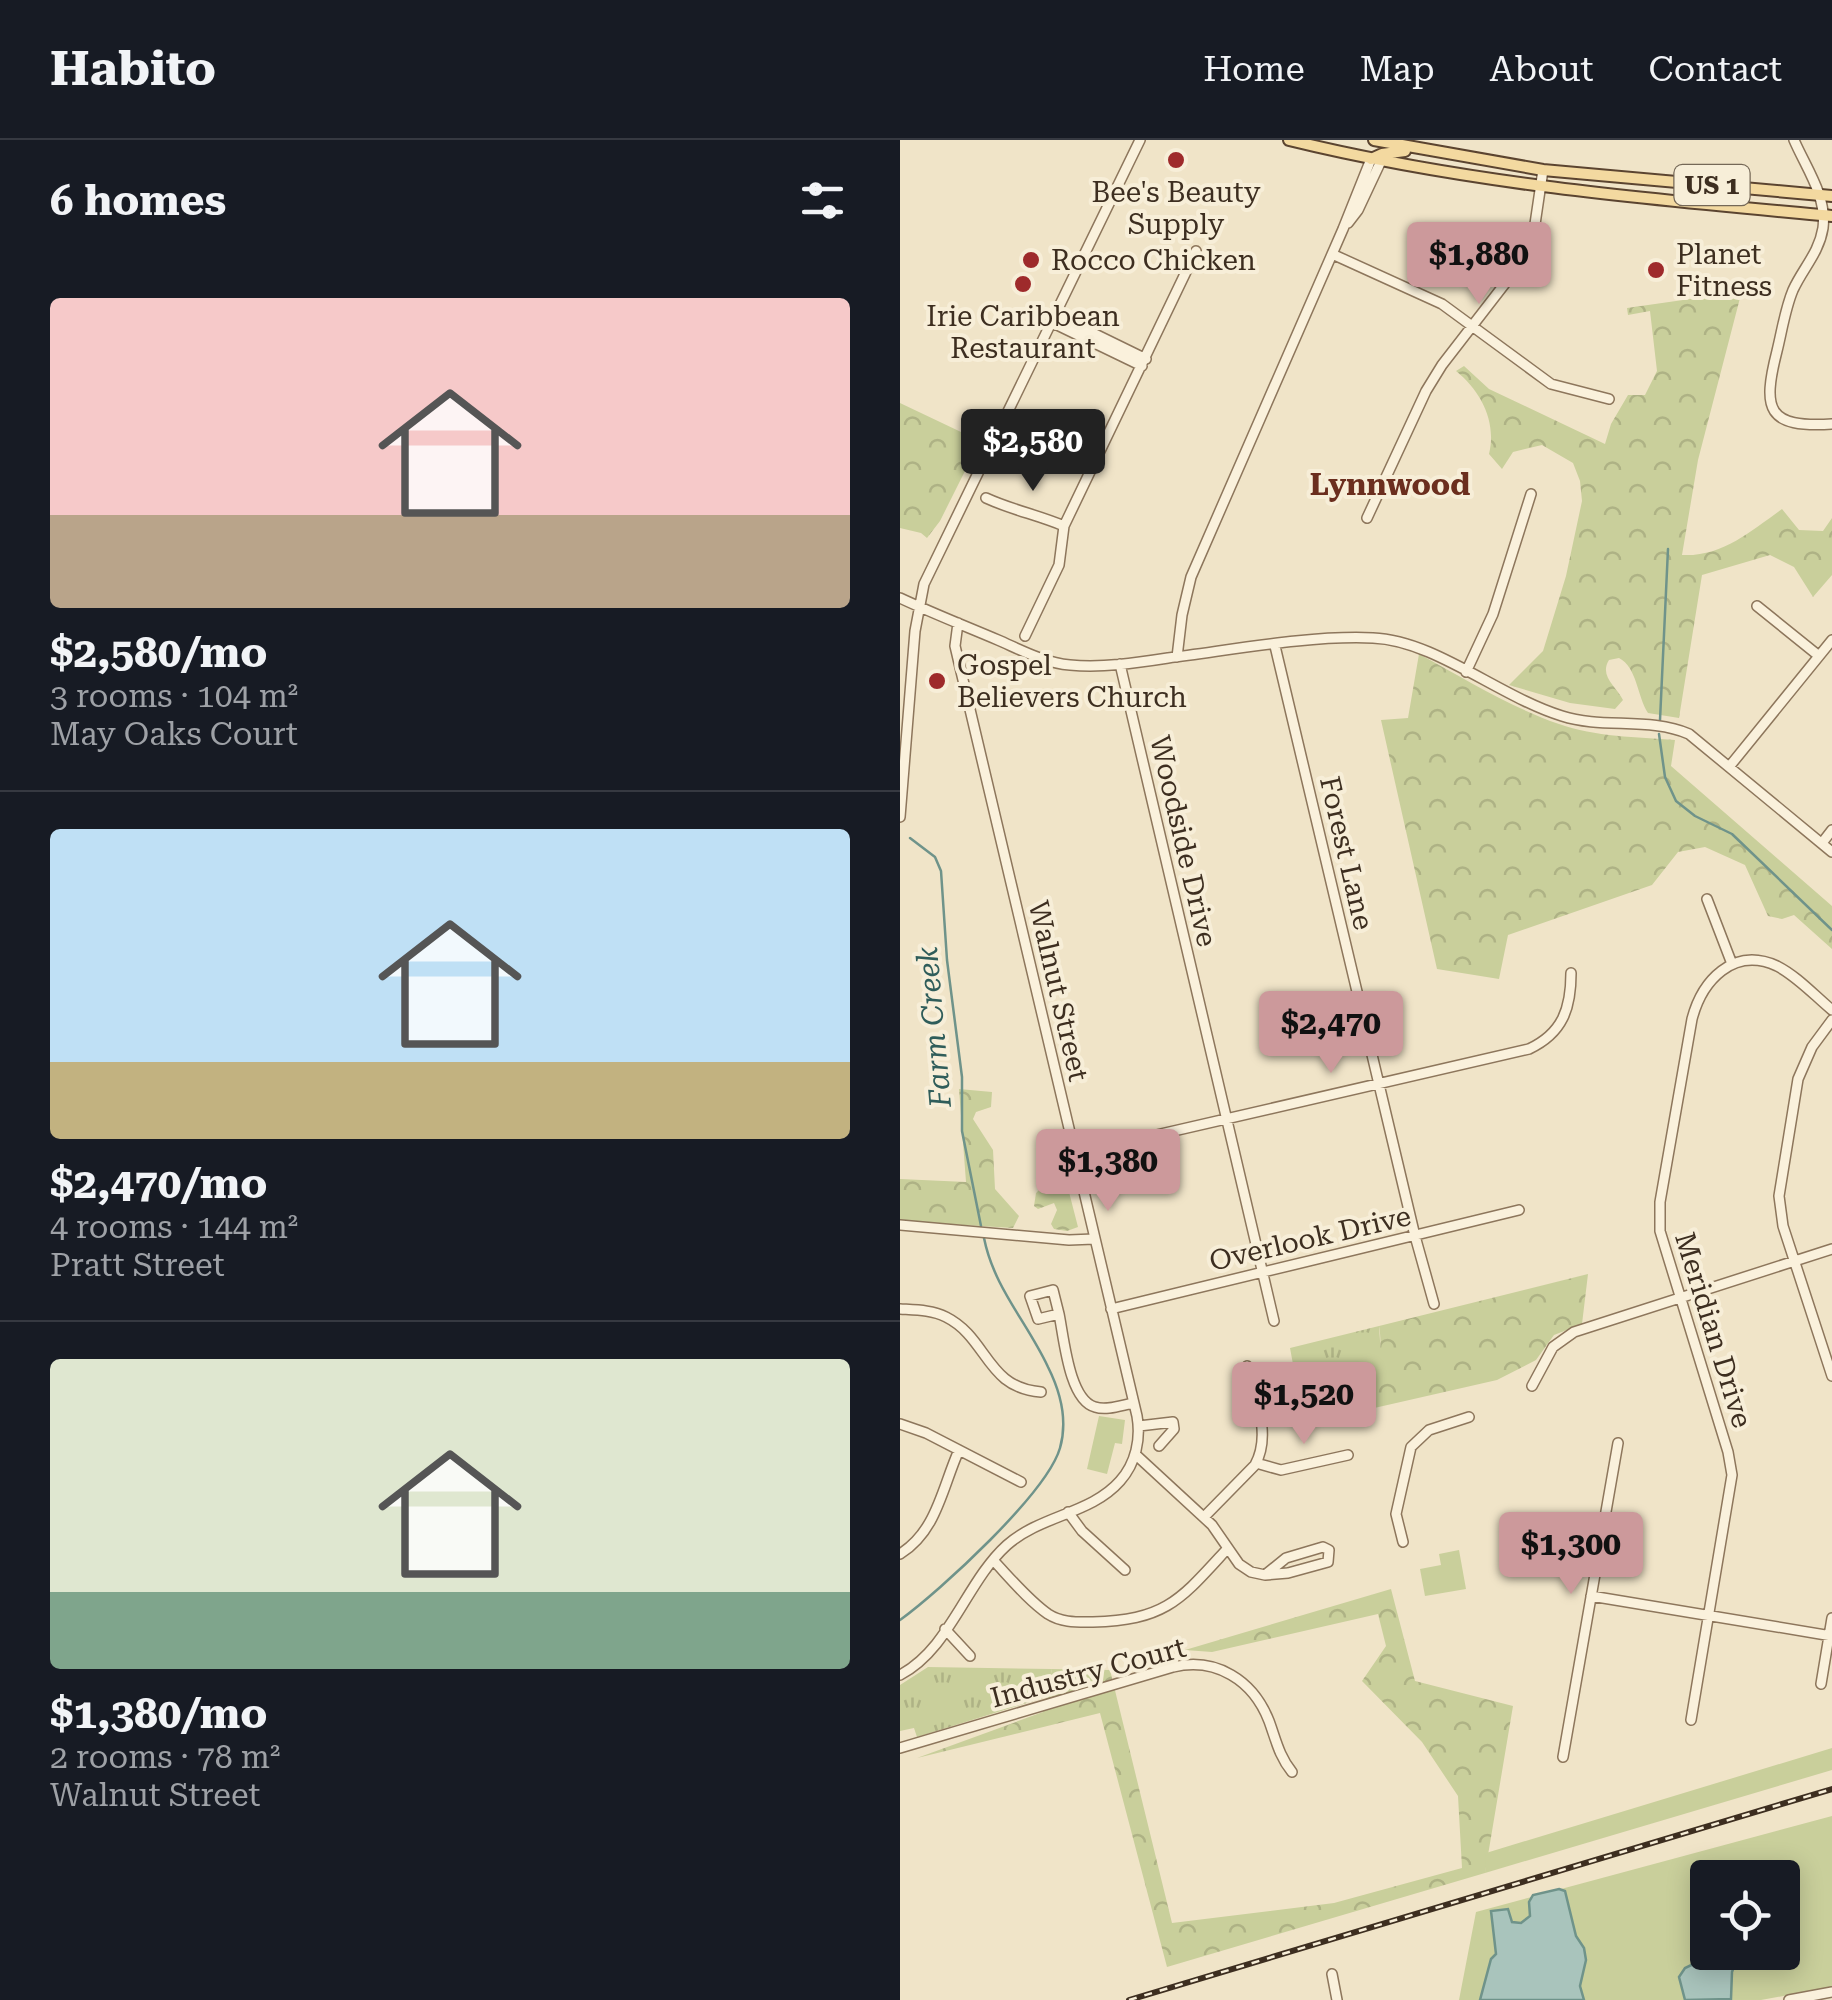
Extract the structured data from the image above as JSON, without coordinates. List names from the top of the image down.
{
  "streets": {
    "main road": ["US 1"],
    "street": [
      "Woodside Drive",
      "Forest Lane",
      "Walnut Street",
      "Overlook Drive",
      "Meridian Drive",
      "Industry Court"
    ]
  },
  "crossings": [
    ["Woodside Drive", "Overlook Drive"],
    ["Forest Lane", "Overlook Drive"],
    ["Walnut Street", "Overlook Drive"]
  ],
  "districts": ["Lynnwood"],
  "water": ["Farm Creek"],
  "places": [
    "Bee's Beauty Supply",
    "Rocco Chicken",
    "Planet Fitness",
    "Irie Caribbean Restaurant",
    "Gospel Believers Church"
  ],
  "page": {
    "header": "Habito",
    "nav": [
      "Home",
      "Map",
      "About",
      "Contact"
    ],
    "heading": "6 homes",
    "price": [
      "$1,880",
      "$2,580",
      "$2,470",
      "$1,380",
      "$1,520",
      "$1,300"
    ],
    "list": [
      {
        "name": "$2,580/mo",
        "note": "3 rooms · 104 m² · May Oaks Court"
      },
      {
        "name": "$2,470/mo",
        "note": "4 rooms · 144 m² · Pratt Street"
      },
      {
        "name": "$1,380/mo",
        "note": "2 rooms · 78 m² · Walnut Street"
      }
    ]
  }
}
